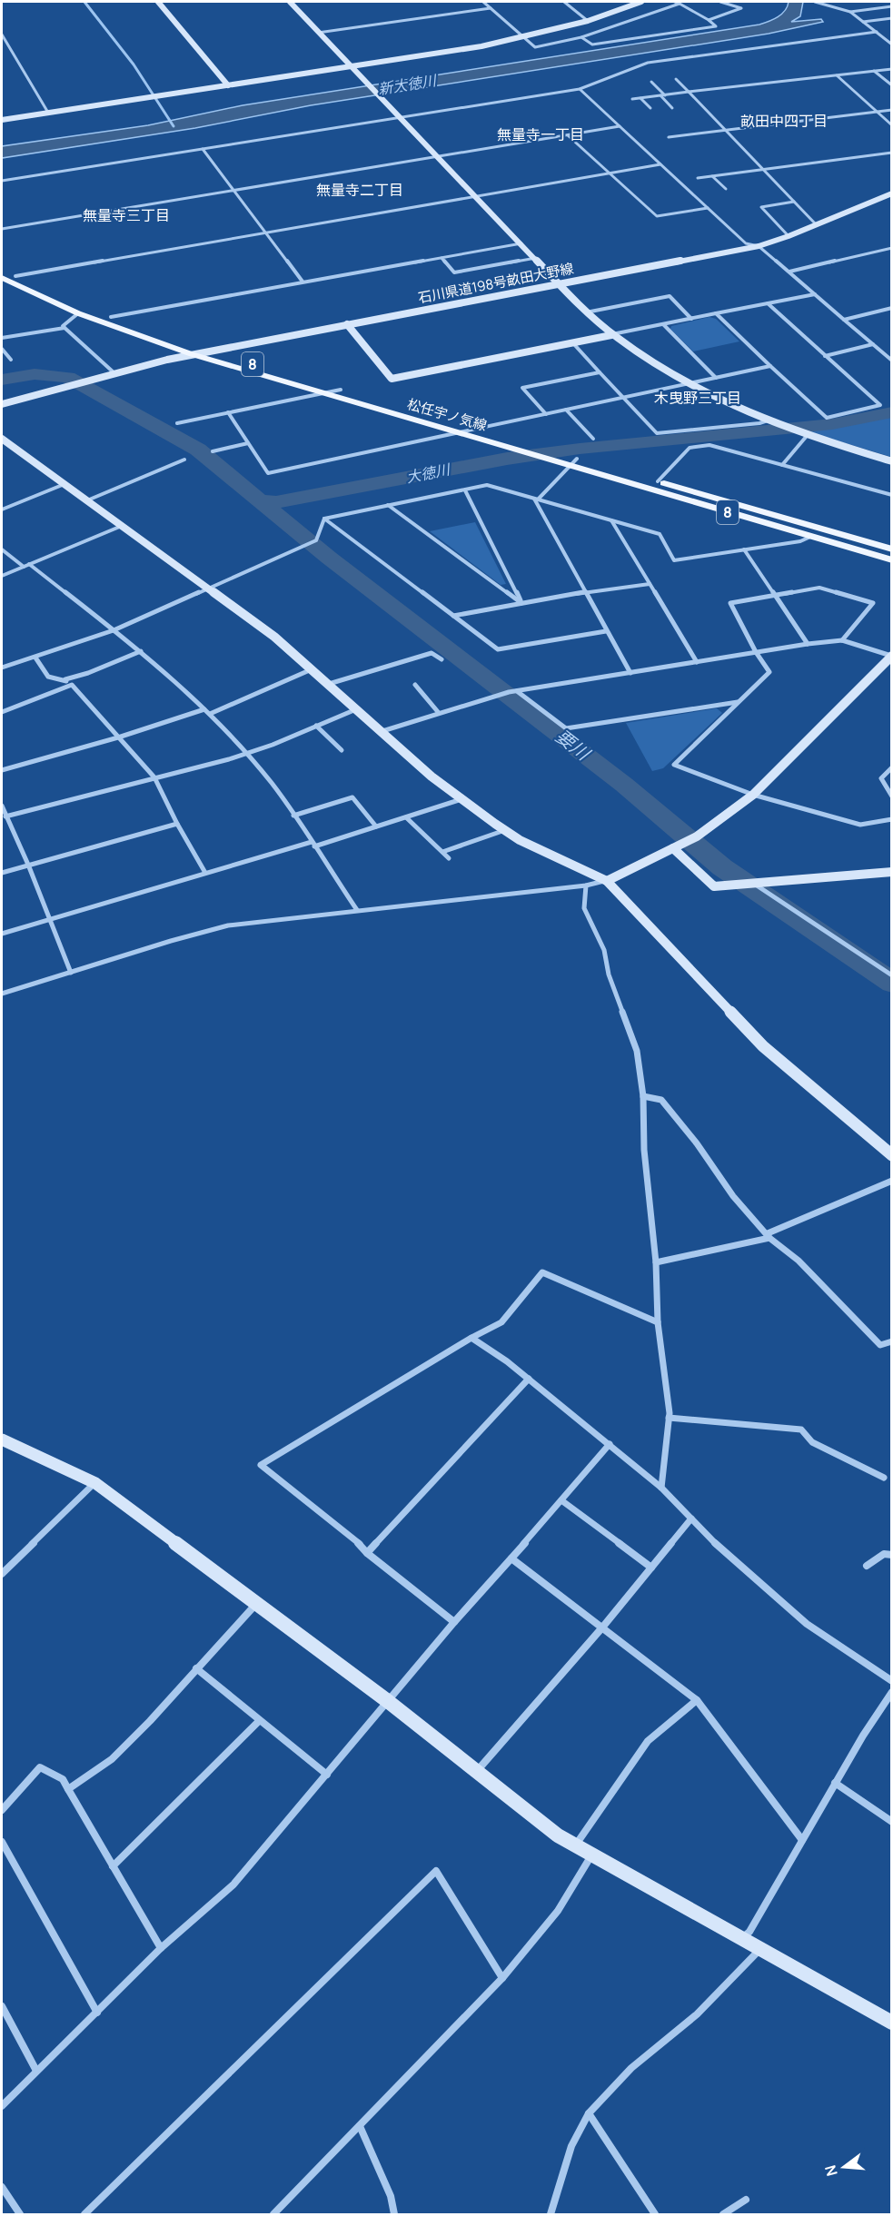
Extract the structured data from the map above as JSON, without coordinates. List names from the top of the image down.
{
  "streets": {
    "main road": ["8", "松任宇ノ気線"],
    "street": ["石川県道198号畝田大野線"]
  },
  "crossings": [
    ["石川県道198号畝田大野線", "松任宇ノ気線"]
  ],
  "districts": [
    "畝田中四丁目",
    "無量寺一丁目",
    "無量寺二丁目",
    "無量寺三丁目",
    "木曳野三丁目"
  ],
  "water": ["新大徳川", "大徳川", "要川"],
  "north": "left"
}
